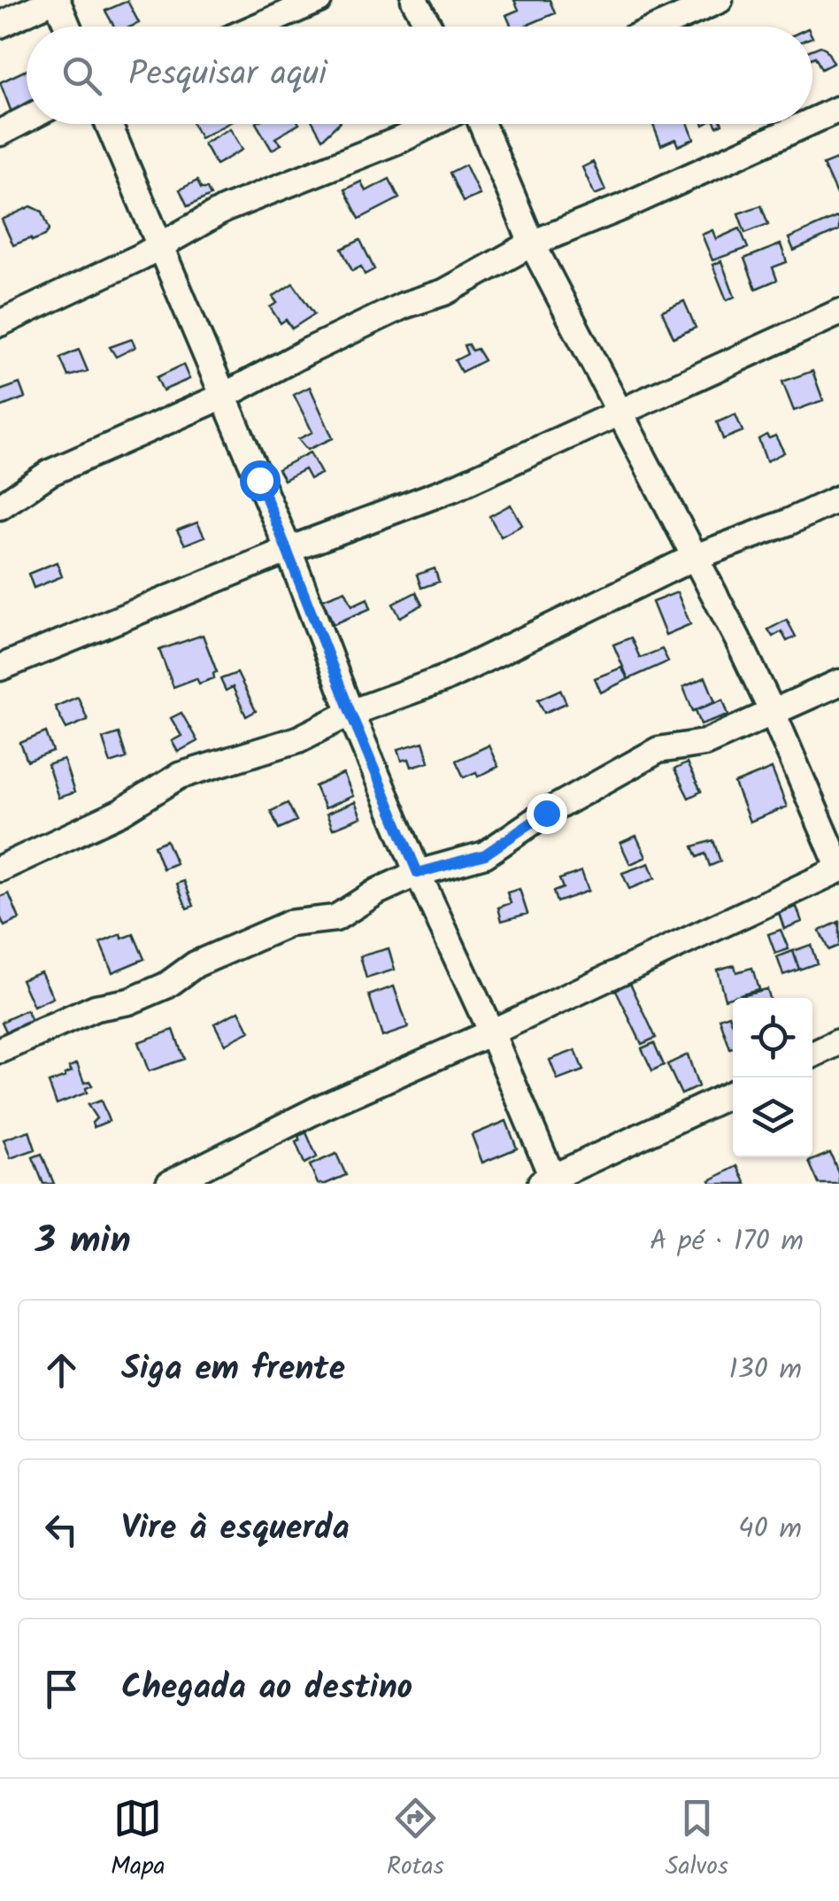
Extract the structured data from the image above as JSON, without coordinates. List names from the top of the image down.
{
  "page": {
    "search": "Pesquisar aqui",
    "heading": ["3 min", "A pé · 170 m"],
    "list": [
      ["Siga em frente", "130 m"],
      ["Vire à esquerda", "40 m"],
      "Chegada ao destino"
    ],
    "nav": ["Mapa", "Rotas", "Salvos"]
  }
}
